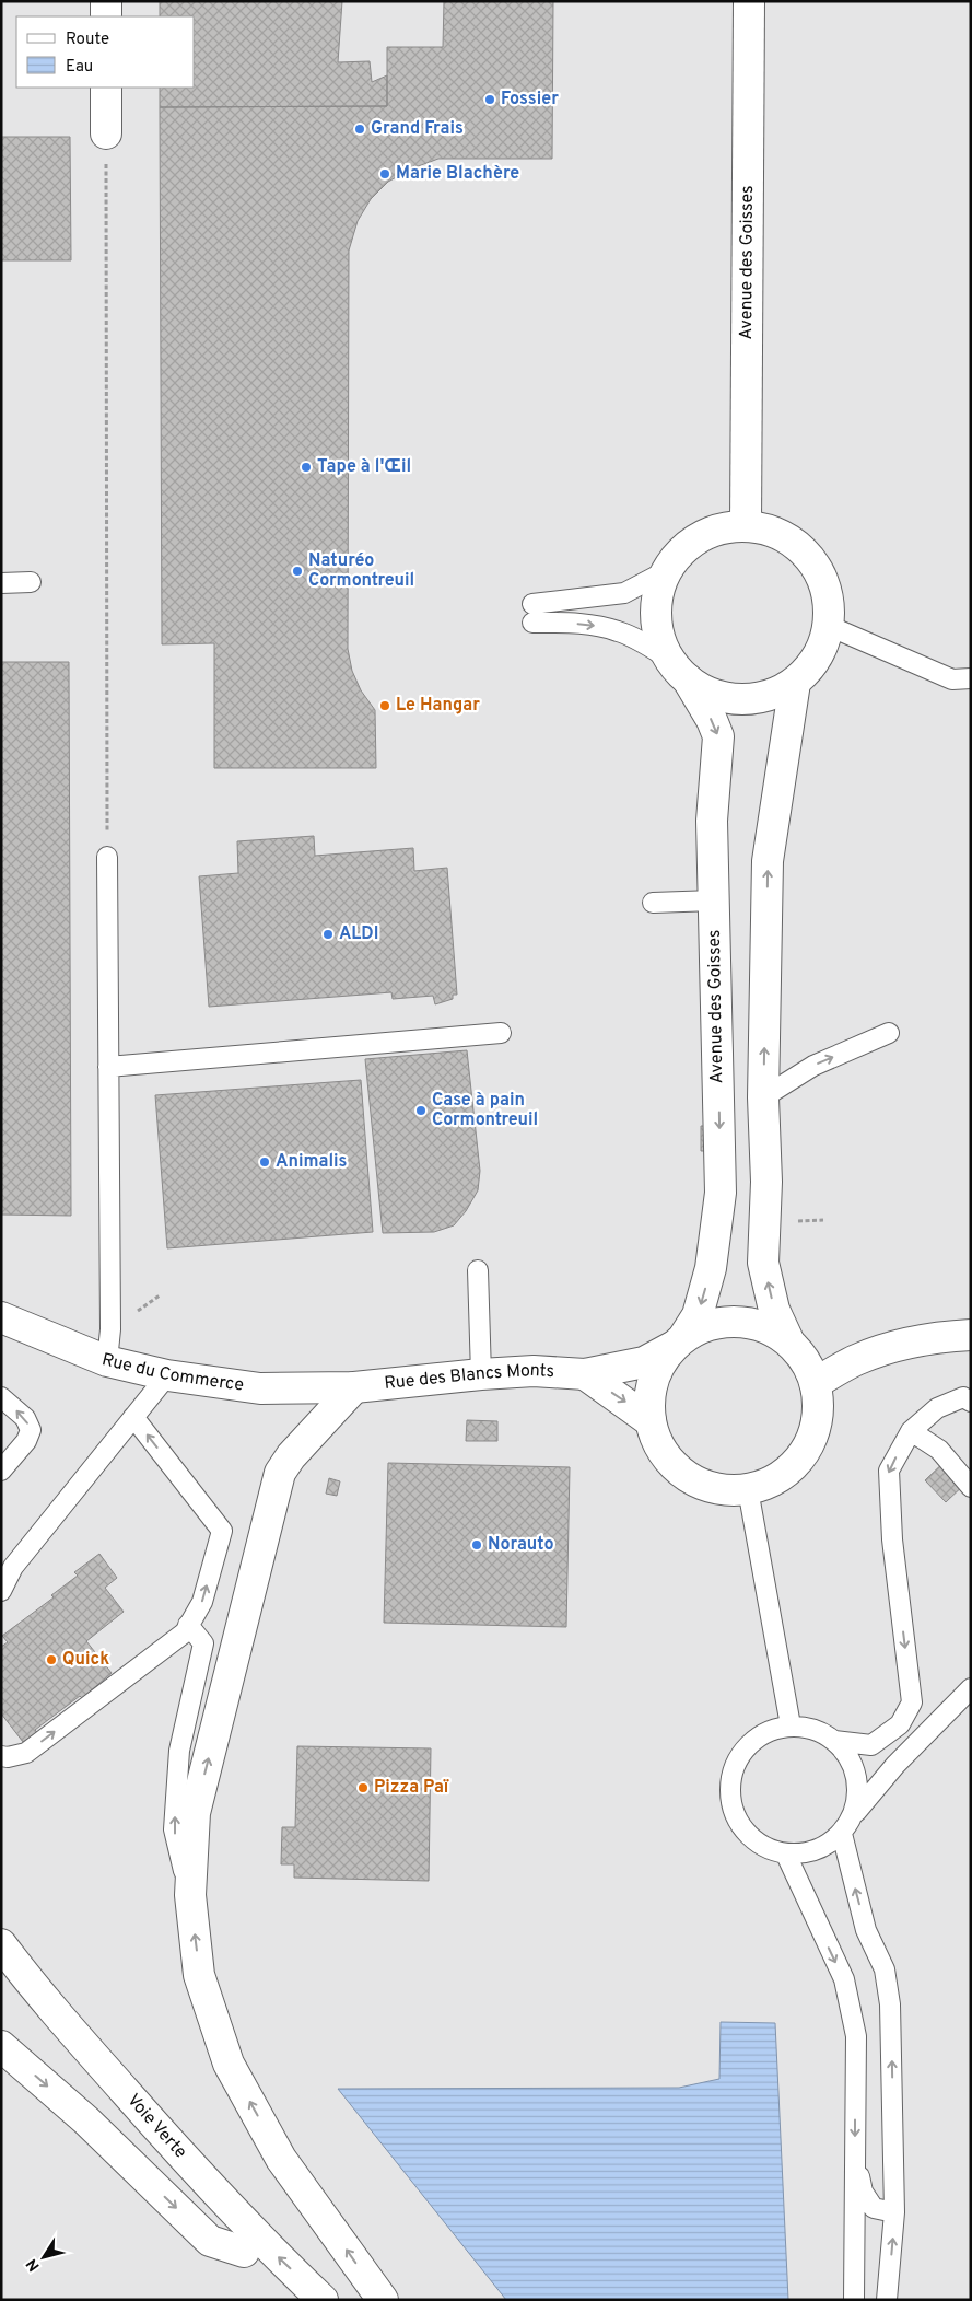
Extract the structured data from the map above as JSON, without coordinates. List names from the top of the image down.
{
  "streets": {
    "street": [
      "Avenue des Goisses",
      "Rue du Commerce",
      "Rue des Blancs Monts",
      "Voie Verte"
    ]
  },
  "crossings": [
    ["Avenue des Goisses", "Rue des Blancs Monts"],
    ["Rue du Commerce", "Rue des Blancs Monts"]
  ],
  "places": [
    "Fossier",
    "Grand Frais",
    "Marie Blachère",
    "Tape à l'Œil",
    "Naturéo Cormontreuil",
    "Le Hangar",
    "ALDI",
    "Case à pain Cormontreuil",
    "Animalis",
    "Norauto",
    "Quick",
    "Pizza Paï"
  ],
  "legend": ["Route", "Eau"],
  "north": "bottom left"
}
